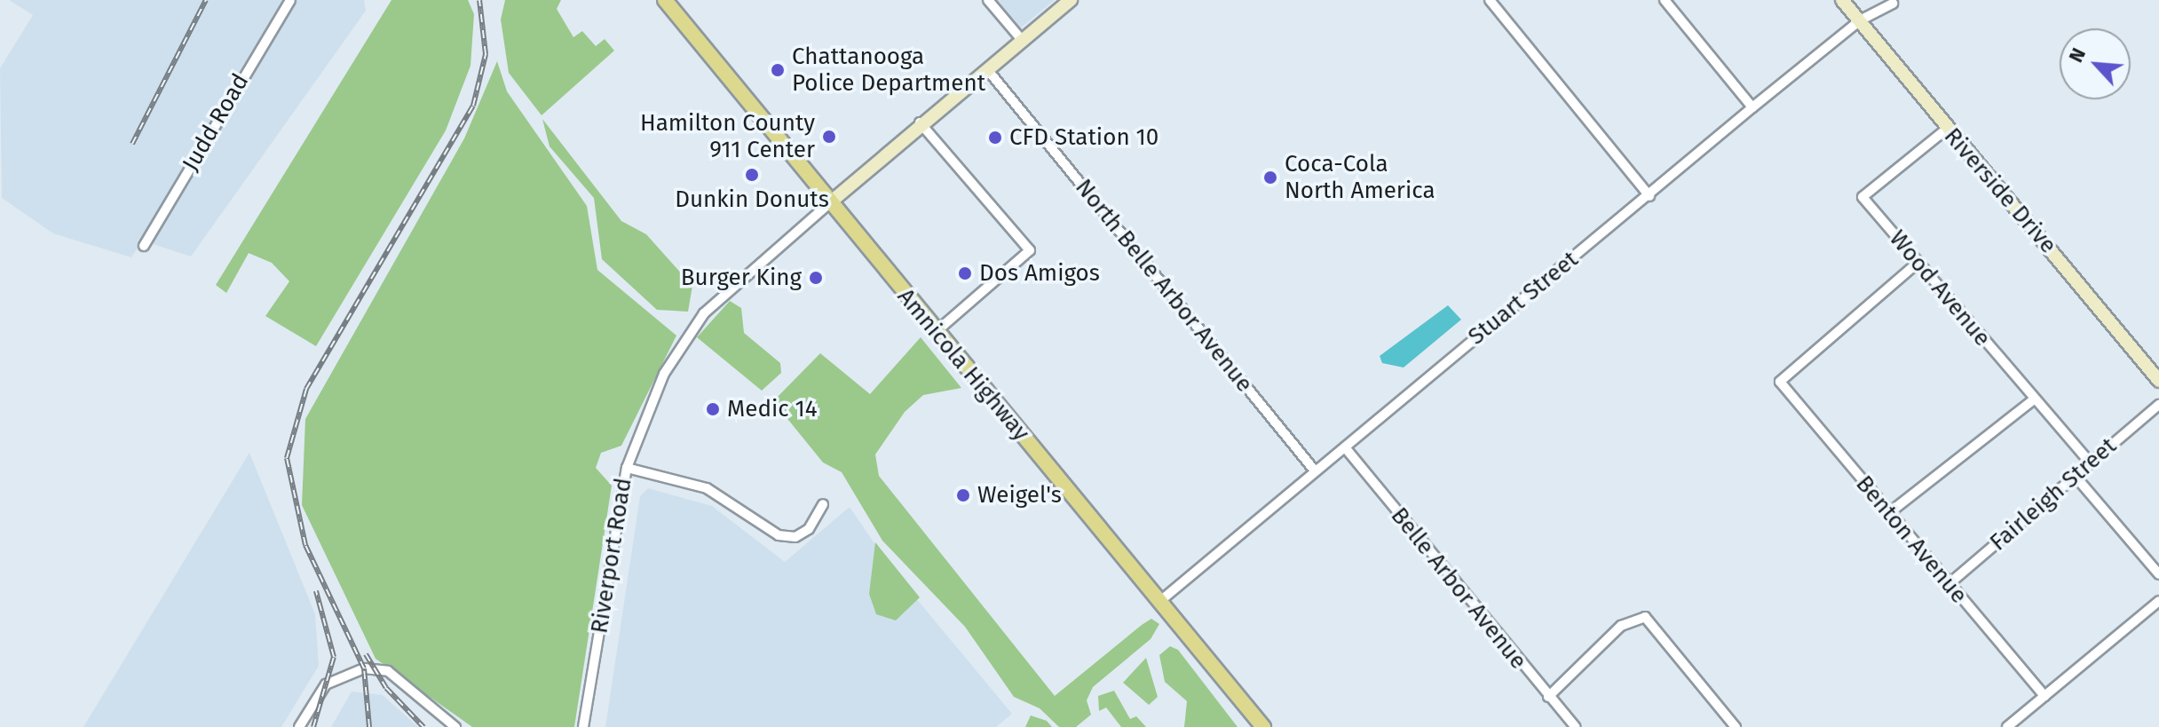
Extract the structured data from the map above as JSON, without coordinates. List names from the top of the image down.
{
  "streets": {
    "main road": ["Amnicola Highway"],
    "street": [
      "Judd Road",
      "Riverside Drive",
      "North Belle Arbor Avenue",
      "Wood Avenue",
      "Stuart Street",
      "Fairleigh Street",
      "Benton Avenue",
      "Riverport Road",
      "Belle Arbor Avenue"
    ]
  },
  "crossings": [
    ["Riverside Drive", "Wood Avenue"],
    ["Riverside Drive", "Stuart Street"],
    ["North Belle Arbor Avenue", "Stuart Street"],
    ["Wood Avenue", "Fairleigh Street"],
    ["Wood Avenue", "Benton Avenue"],
    ["Stuart Street", "Amnicola Highway"],
    ["Stuart Street", "Belle Arbor Avenue"],
    ["Amnicola Highway", "Riverport Road"],
    ["Fairleigh Street", "Benton Avenue"]
  ],
  "places": [
    "Chattanooga Police Department",
    "Hamilton County 911 Center",
    "CFD Station 10",
    "Dunkin Donuts",
    "Coca-Cola North America",
    "Dos Amigos",
    "Burger King",
    "Medic 14",
    "Weigel's"
  ],
  "north": "top left"
}
